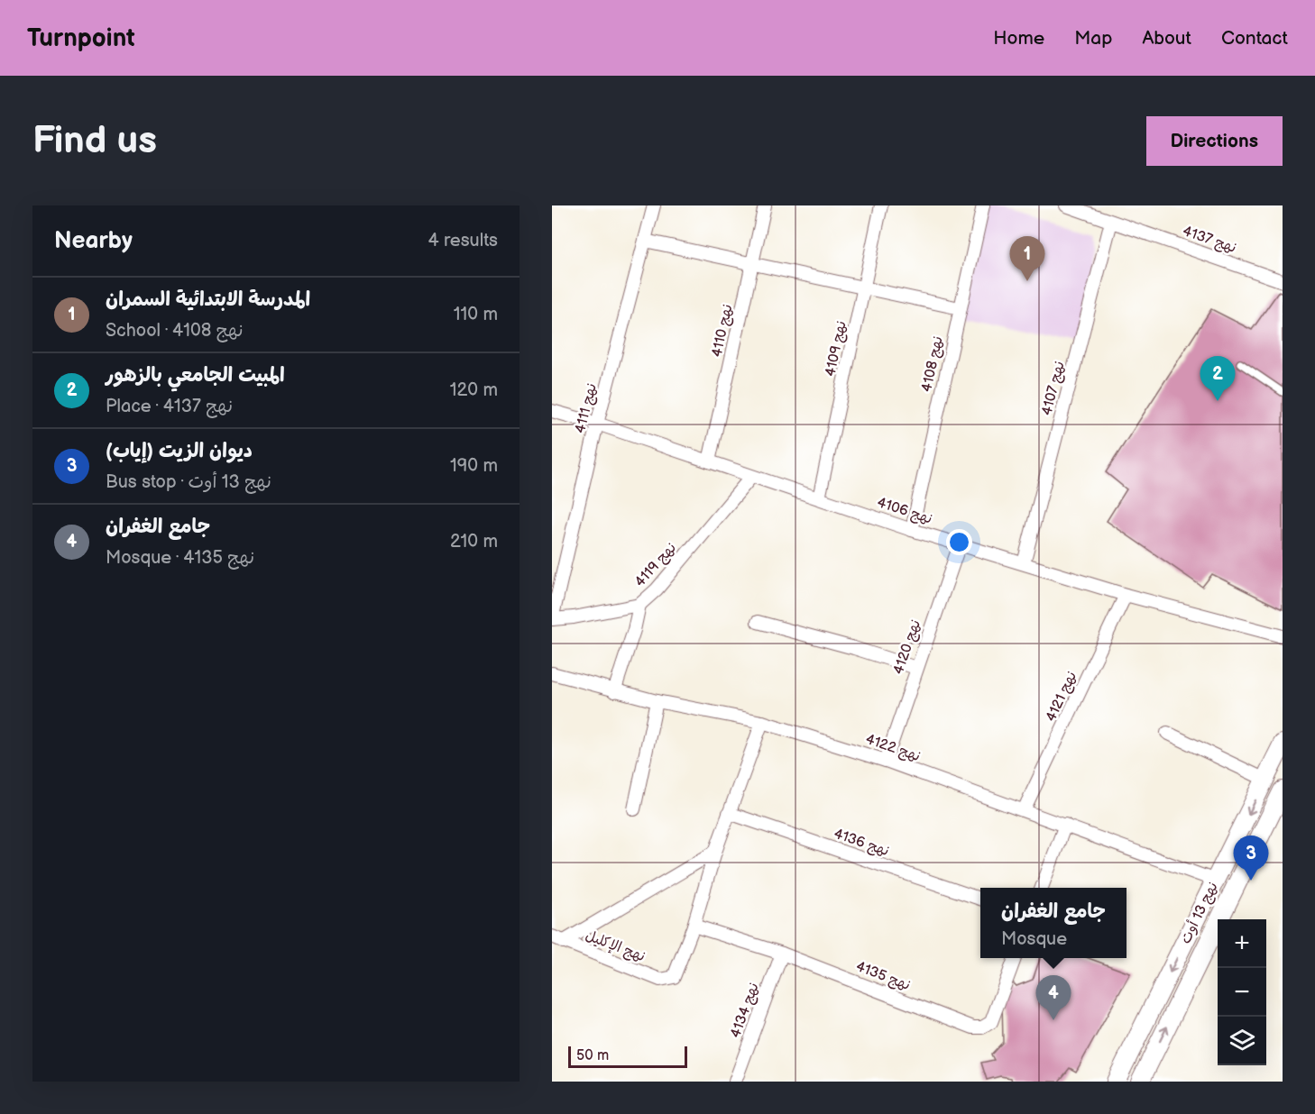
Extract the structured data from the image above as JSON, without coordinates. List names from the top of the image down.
{
  "streets": {
    "main road": ["نهج 13 أوت"],
    "street": [
      "نهج 4137",
      "نهج 4110",
      "نهج 4109",
      "نهج 4108",
      "نهج 4107",
      "نهج 4111",
      "نهج 4106",
      "نهج 4119",
      "نهج 4120",
      "نهج 4121",
      "نهج 4122",
      "نهج 4136",
      "نهج الإكليل",
      "نهج 4135",
      "نهج 4134"
    ]
  },
  "crossings": [
    ["نهج 4137", "نهج 4107"],
    ["نهج 4110", "نهج 4106"],
    ["نهج 4109", "نهج 4106"],
    ["نهج 4108", "نهج 4106"],
    ["نهج 4107", "نهج 4106"],
    ["نهج 4111", "نهج 4106"],
    ["نهج 4111", "نهج 4119"],
    ["نهج 4106", "نهج 4119"],
    ["نهج 4106", "نهج 4120"],
    ["نهج 4106", "نهج 4121"],
    ["نهج 4120", "نهج 4122"],
    ["نهج 4121", "نهج 4122"],
    ["نهج 4122", "نهج 13 أوت"],
    ["نهج الإكليل", "نهج 4135"],
    ["نهج 4135", "نهج 4134"]
  ],
  "scale_bar": "50 m",
  "page": {
    "header": "Turnpoint",
    "nav": [
      "Home",
      "Map",
      "About",
      "Contact"
    ],
    "buttons": "Directions",
    "title": "Find us",
    "heading": ["Nearby", "4 results"],
    "pins": [
      "1",
      "2",
      "3",
      "4"
    ],
    "list": [
      {
        "mark": "1",
        "name": "المدرسة الابتدائية السمران",
        "note": "School · نهج 4108",
        "value": "110 m"
      },
      {
        "mark": "2",
        "name": "المبيت الجامعي بالزهور",
        "note": "Place · نهج 4137",
        "value": "120 m"
      },
      {
        "mark": "3",
        "name": "ديوان الزيت (إياب)",
        "note": "Bus stop · نهج 13 أوت",
        "value": "190 m"
      },
      {
        "mark": "4",
        "name": "جامع الغفران",
        "note": "Mosque · نهج 4135",
        "value": "210 m"
      }
    ],
    "popup": ["جامع الغفران", "Mosque"],
    "map_buttons": ["+", "−"],
    "scale": "50 m"
  }
}
